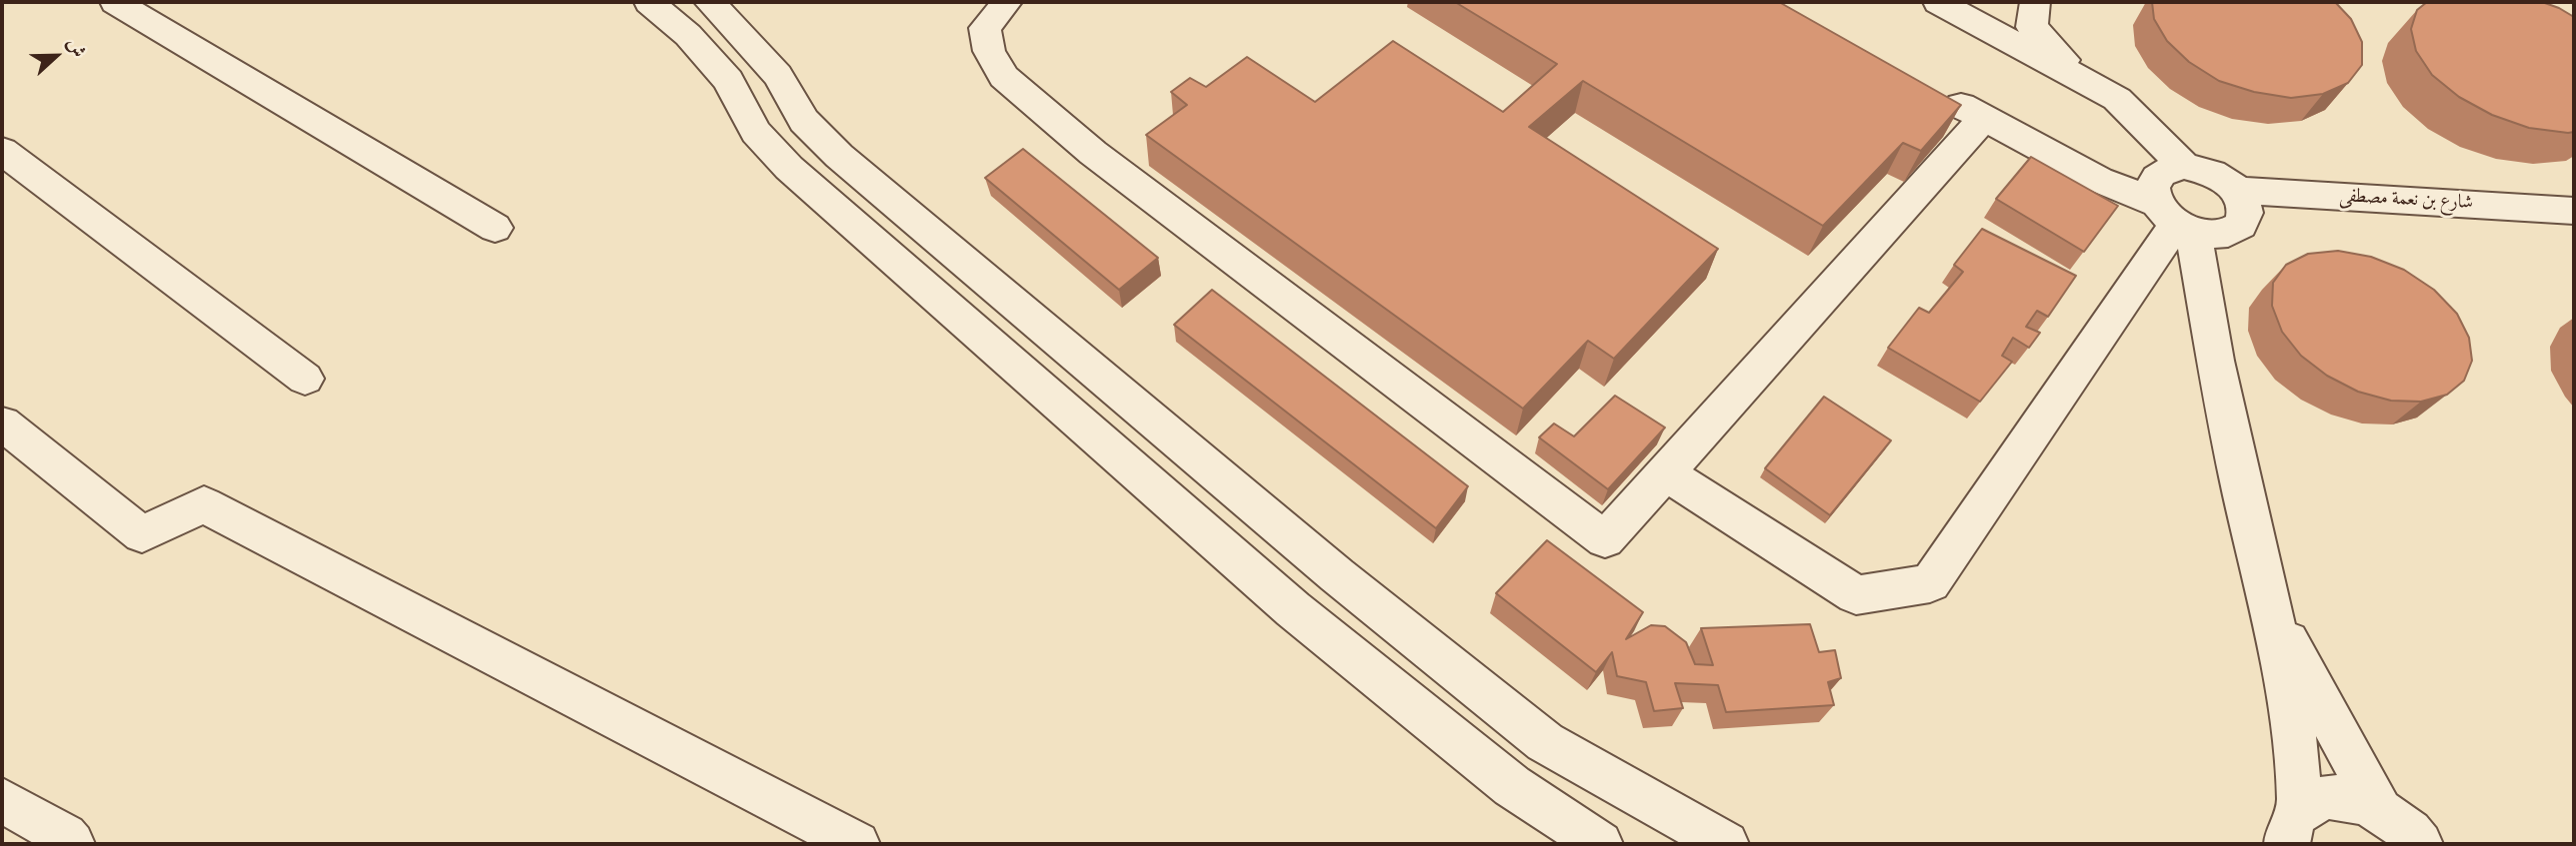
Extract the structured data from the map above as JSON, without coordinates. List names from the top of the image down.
{
  "streets": {
    "street": ["شارع بن نعمة مصطفى"]
  },
  "north": "right"
}
